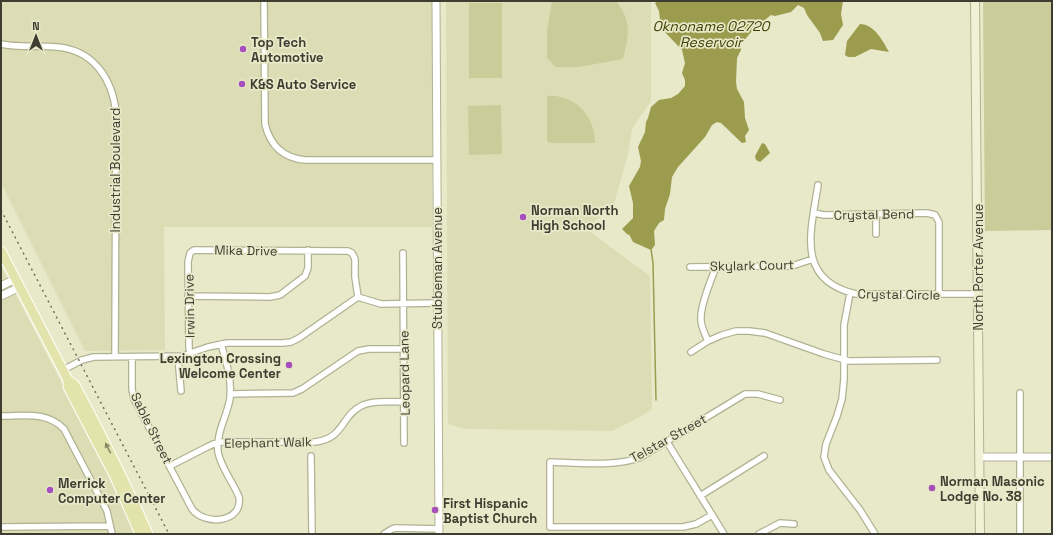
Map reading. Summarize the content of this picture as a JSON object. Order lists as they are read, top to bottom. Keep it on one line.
{"streets":{"main road":["North Porter Avenue"],"street":["Industrial Boulevard","Crystal Bend","Mika Drive","Skylark Court","Stubbeman Avenue","Crystal Circle","Irwin Drive","Leopard Lane","Sable Street","Telstar Street","Elephant Walk"]},"crossings":[["Crystal Bend","Crystal Circle"],["Mika Drive","Irwin Drive"],["Skylark Court","Crystal Circle"],["North Porter Avenue","Crystal Circle"],["Leopard Lane","Elephant Walk"],["Sable Street","Elephant Walk"]],"water":["Oknoname 02720 Reservoir"],"places":["Top Tech Automotive","K&S Auto Service","Norman North High School","Lexington Crossing Welcome Center","Norman Masonic Lodge No. 38","Merrick Computer Center","First Hispanic Baptist Church"],"north":"top"}
